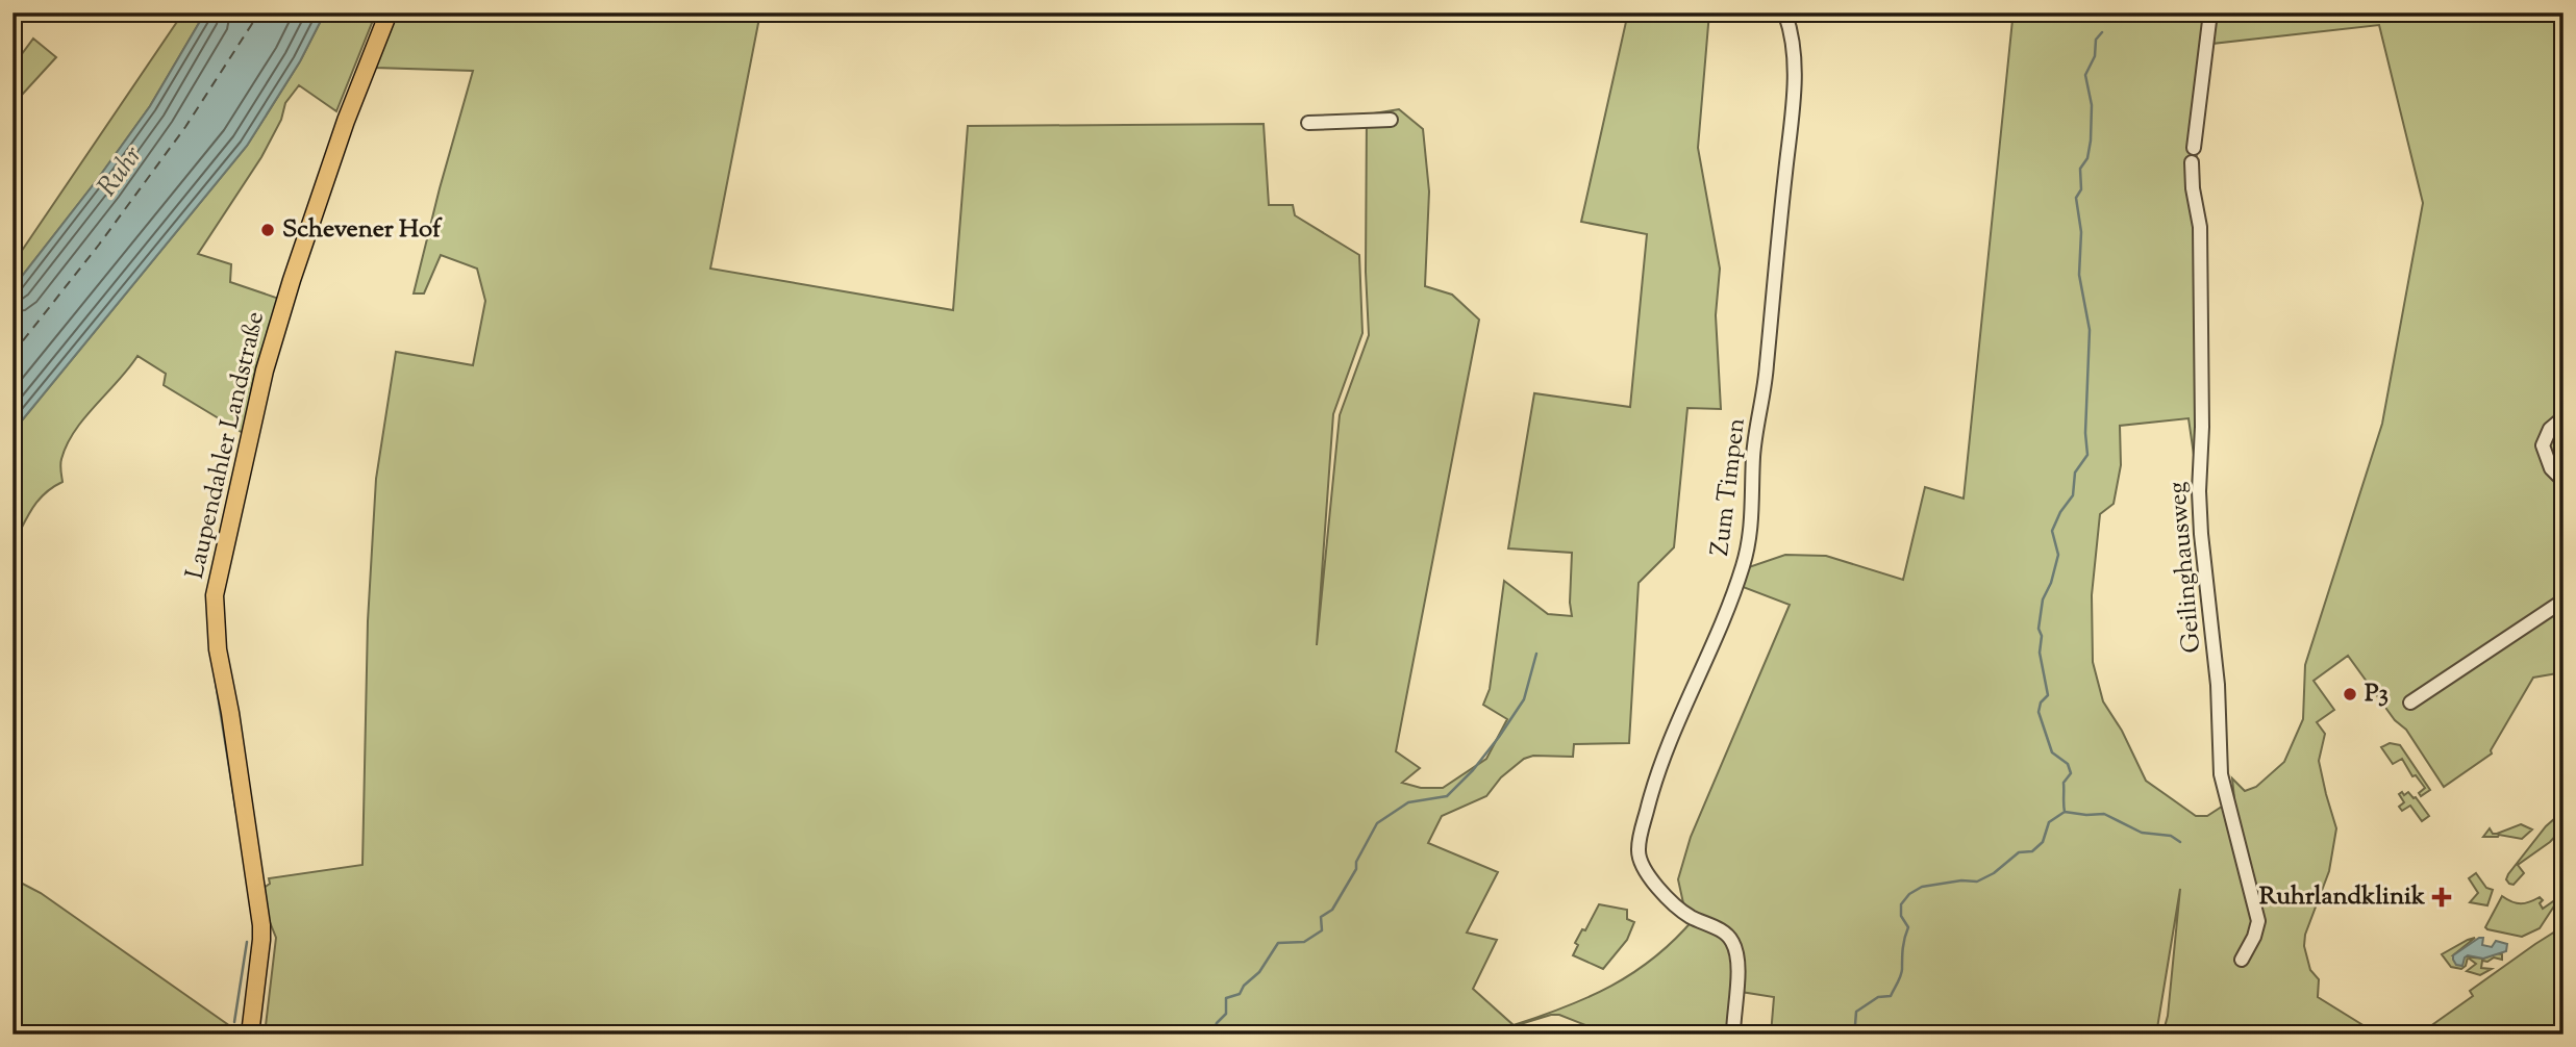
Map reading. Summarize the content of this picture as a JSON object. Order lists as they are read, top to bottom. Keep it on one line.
{"streets":{"main road":["Laupendahler Landstraße"],"street":["Zum Timpen","Geilinghausweg"]},"water":["Ruhr"],"places":{"other":["Schevener Hof","P3"],"health":["Ruhrlandklinik"]}}
